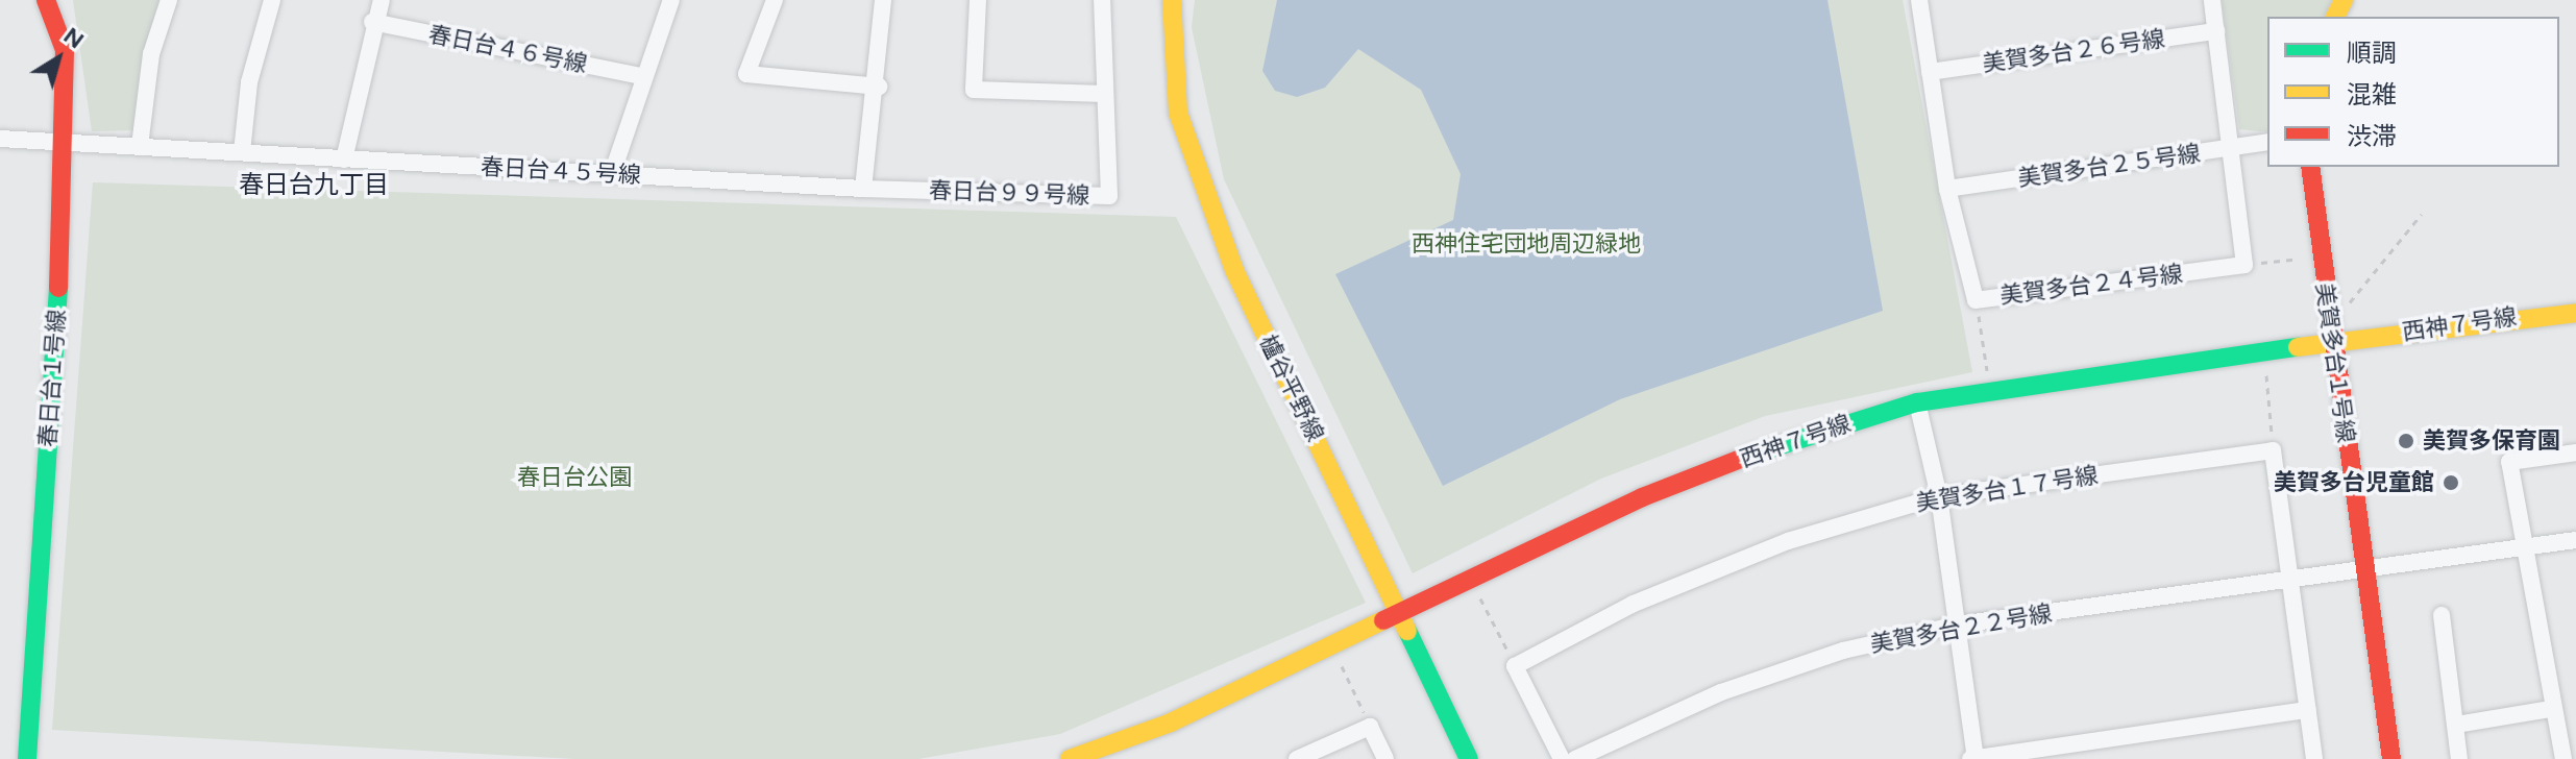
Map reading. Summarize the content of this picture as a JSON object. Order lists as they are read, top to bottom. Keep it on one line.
{"streets":{"street":["春日台４６号線","美賀多台２６号線","美賀多台２５号線","春日台４５号線","春日台９９号線","美賀多台２４号線","西神７号線","美賀多台１号線","春日台１号線","櫨谷平野線","美賀多台１７号線","美賀多台２２号線"]},"crossings":[["美賀多台２６号線","美賀多台２４号線"],["美賀多台２５号線","美賀多台２４号線"],["春日台４５号線","春日台９９号線"],["春日台４５号線","春日台１号線"],["西神７号線","美賀多台１号線"],["西神７号線","櫨谷平野線"],["美賀多台１号線","美賀多台２２号線"]],"districts":["春日台九丁目"],"parks":["西神住宅団地周辺緑地","春日台公園"],"places":["美賀多保育園","美賀多台児童館"],"legend":["順調","混雑","渋滞"],"north":"top right"}
